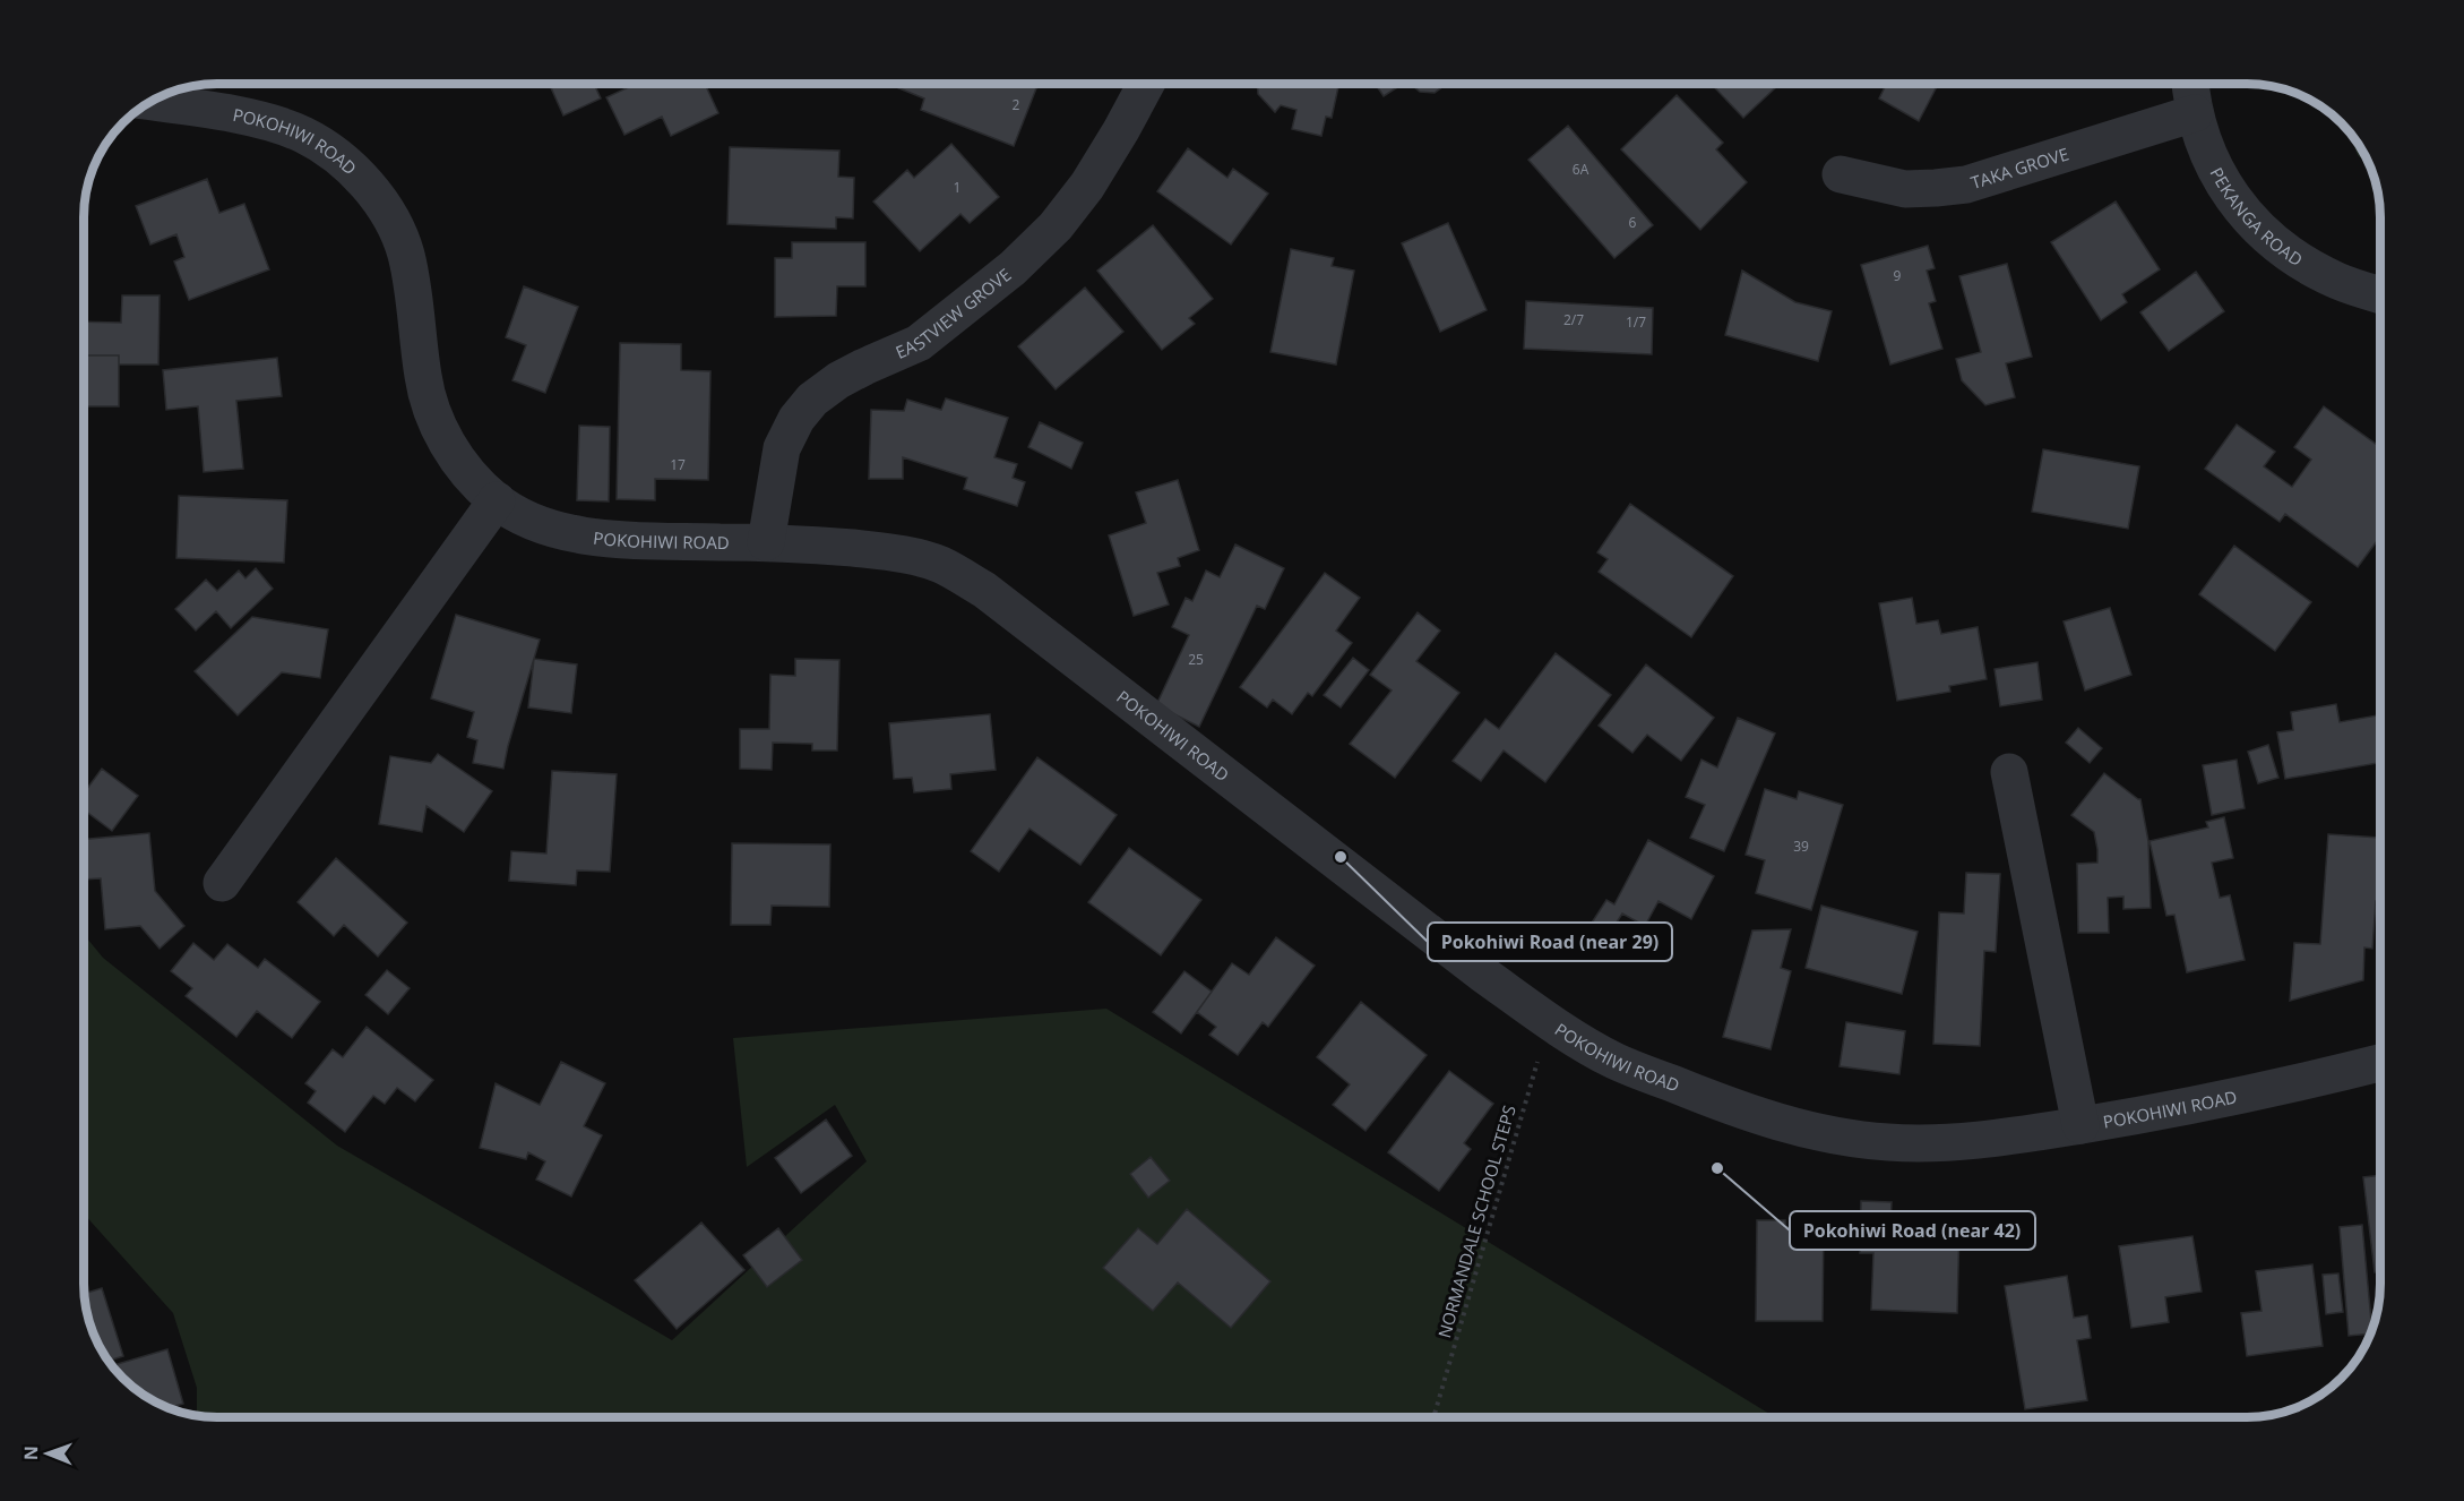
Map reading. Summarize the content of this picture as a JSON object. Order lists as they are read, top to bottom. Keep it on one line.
{"streets":{"street":["POKOHIWI ROAD","TAKA GROVE","PEKANGA ROAD","EASTVIEW GROVE"],"path":["NORMANDALE SCHOOL STEPS"]},"crossings":[["POKOHIWI ROAD","EASTVIEW GROVE"],["POKOHIWI ROAD","NORMANDALE SCHOOL STEPS"],["TAKA GROVE","PEKANGA ROAD"]],"places":["Pokohiwi Road (near 29)","Pokohiwi Road (near 42)"],"house_numbers":["2","6A","1","6","9","2/7","1/7","17","25","39"],"north":"left"}
